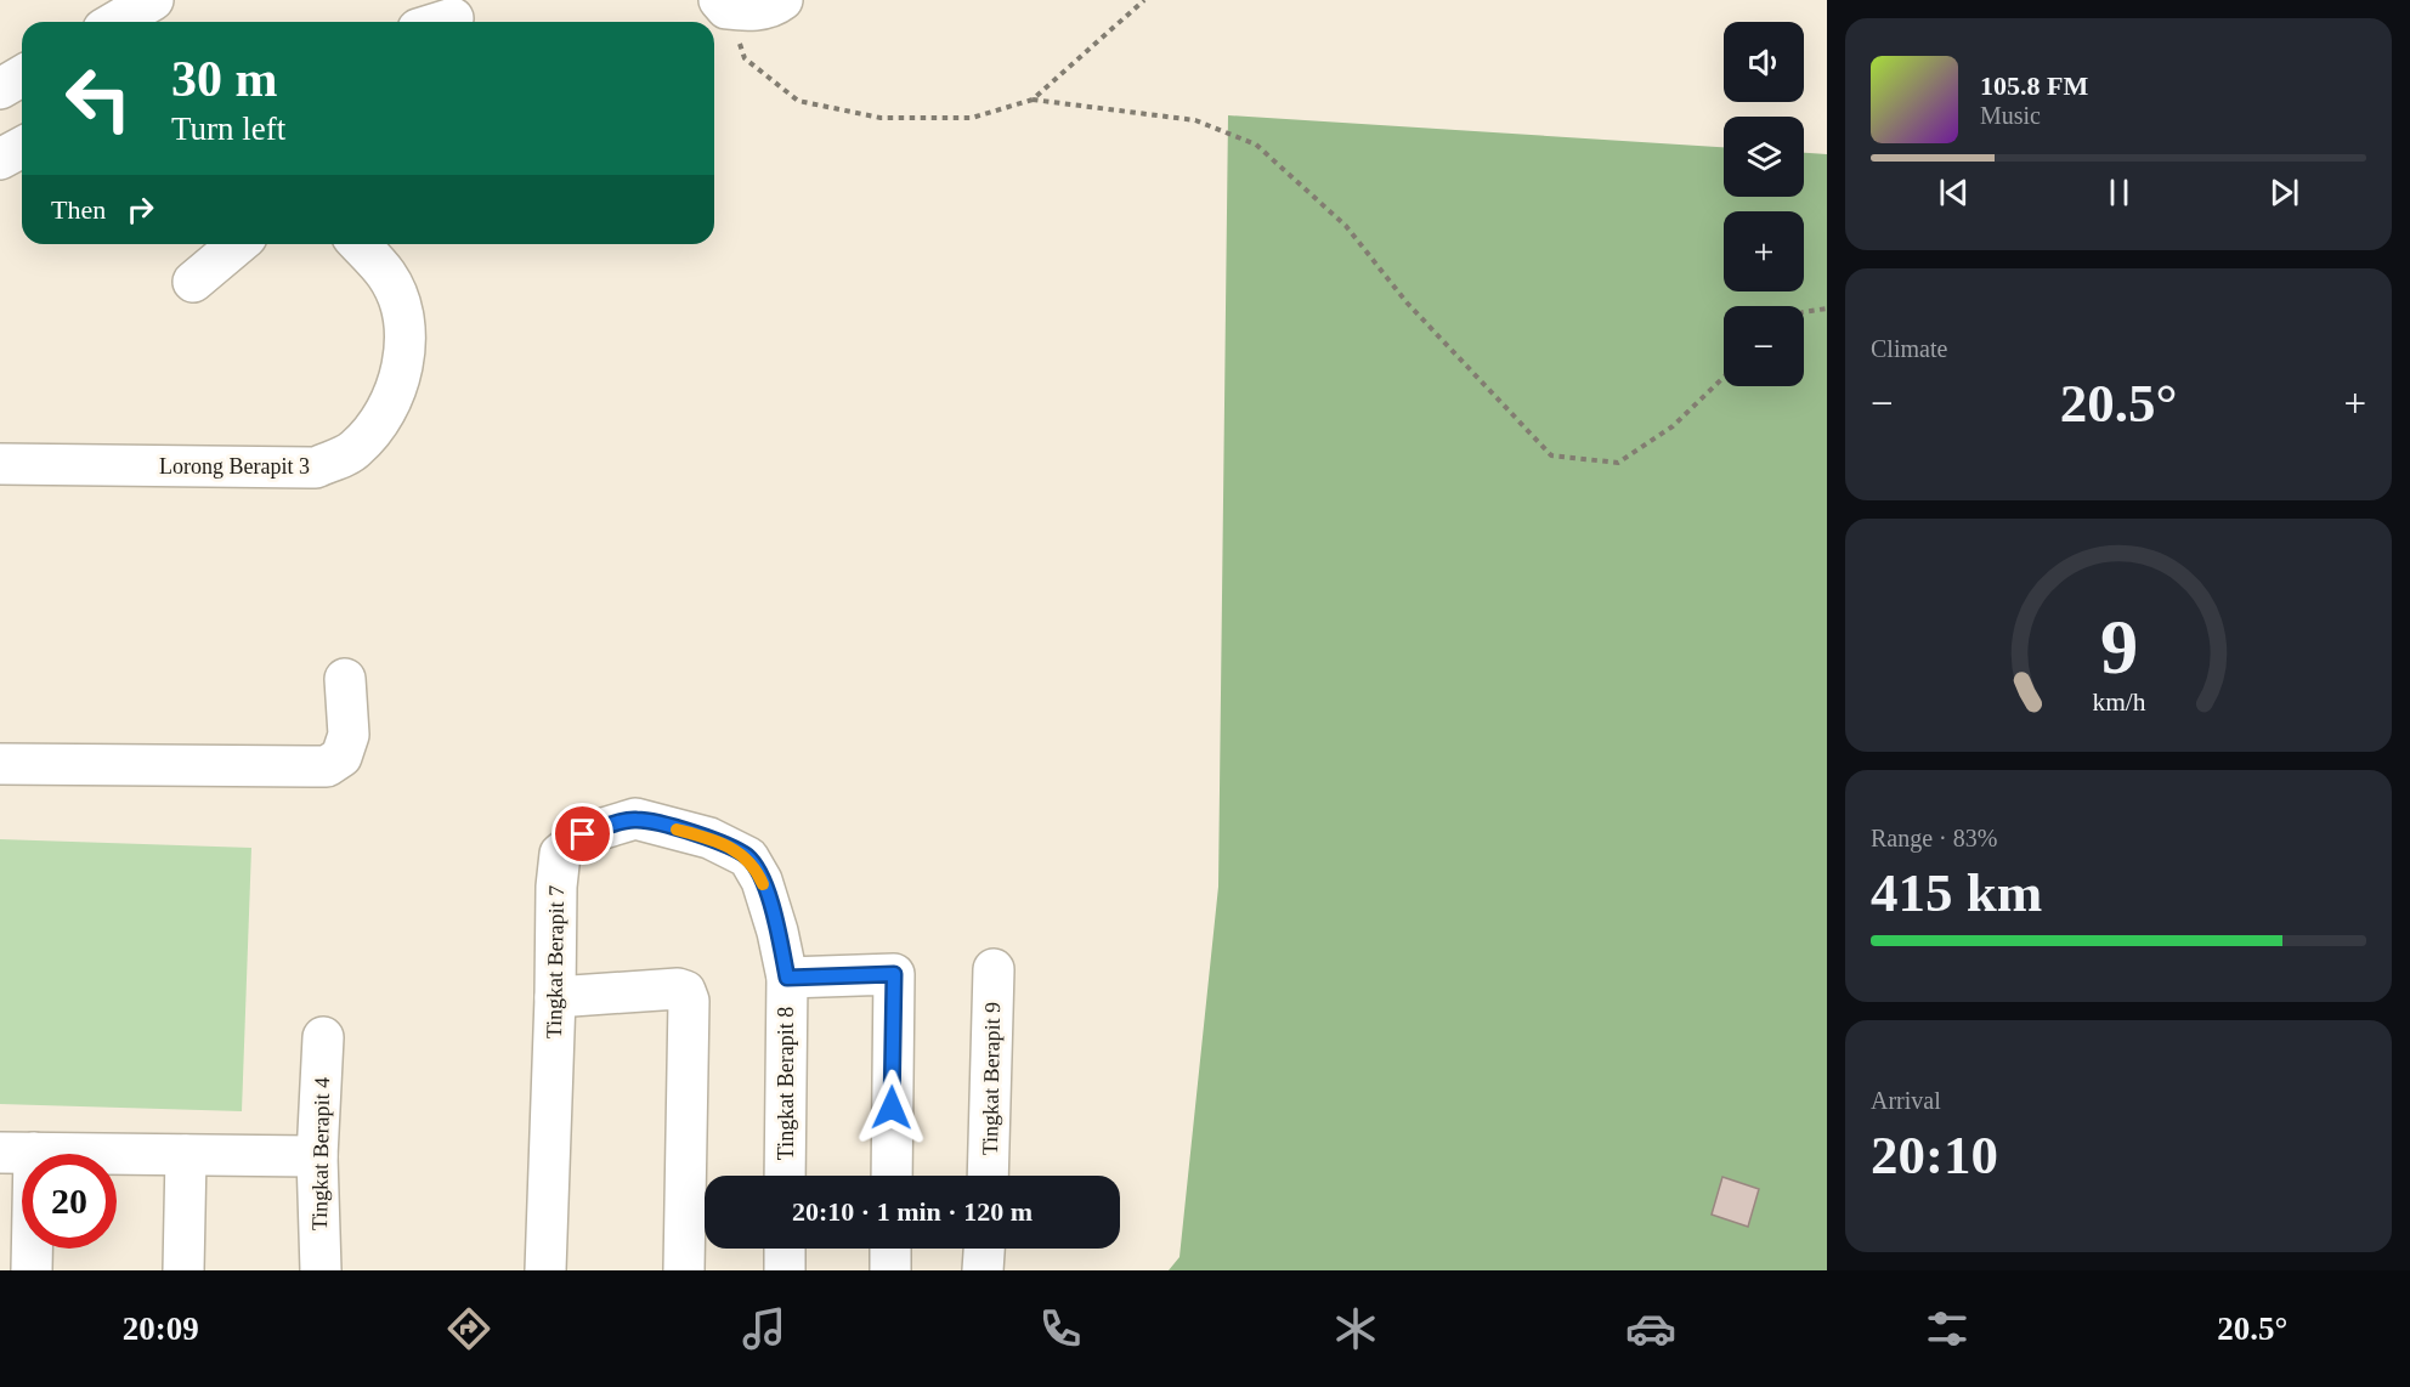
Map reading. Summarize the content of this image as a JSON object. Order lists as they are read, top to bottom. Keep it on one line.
{"streets":{"street":["Lorong Berapit 3","Tingkat Berapit 7","Tingkat Berapit 9","Tingkat Berapit 8","Tingkat Berapit 4"]},"crossings":[["Tingkat Berapit 7","Tingkat Berapit 8"]],"page":{"map_buttons":["+","−"],"turn":["30 m","Turn left"],"song":["105.8 FM","Music"],"then":"Then","tile":["Climate",["Range · 83%","415 km"],["Arrival","20:10"]],"heat":["−","20.5°","+"],"limit":"20","trip":"20:10 · 1 min · 120 m","tabs":["20:09","20.5°"],"gauge":["9","km/h"]}}
